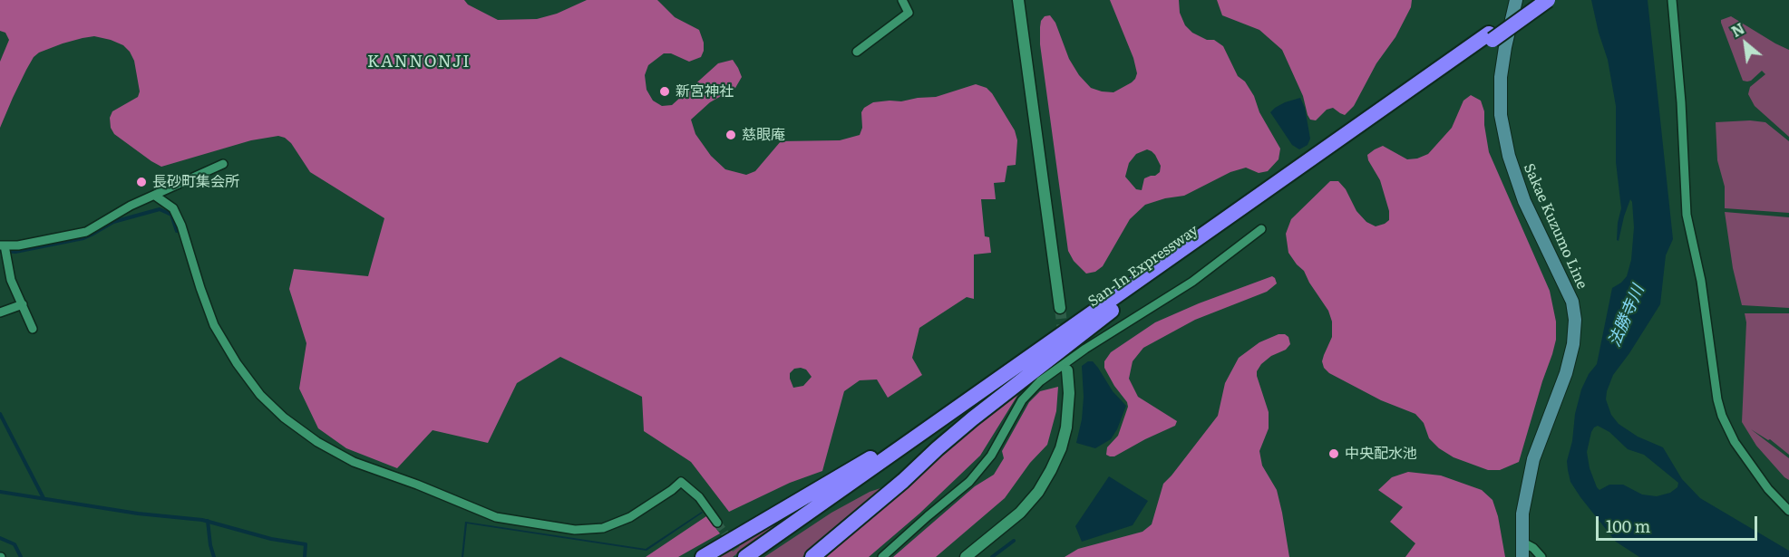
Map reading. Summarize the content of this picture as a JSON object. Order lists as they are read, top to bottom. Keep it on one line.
{"streets":{"highway":["San-In Expressway"],"main road":["Sakae Kuzumo Line"]},"districts":["KANNONJI"],"water":["法勝寺川"],"places":["新宮神社","慈眼庵","長砂町集会所","中央配水池"],"scale_bar":"100 m","north":"top left"}
